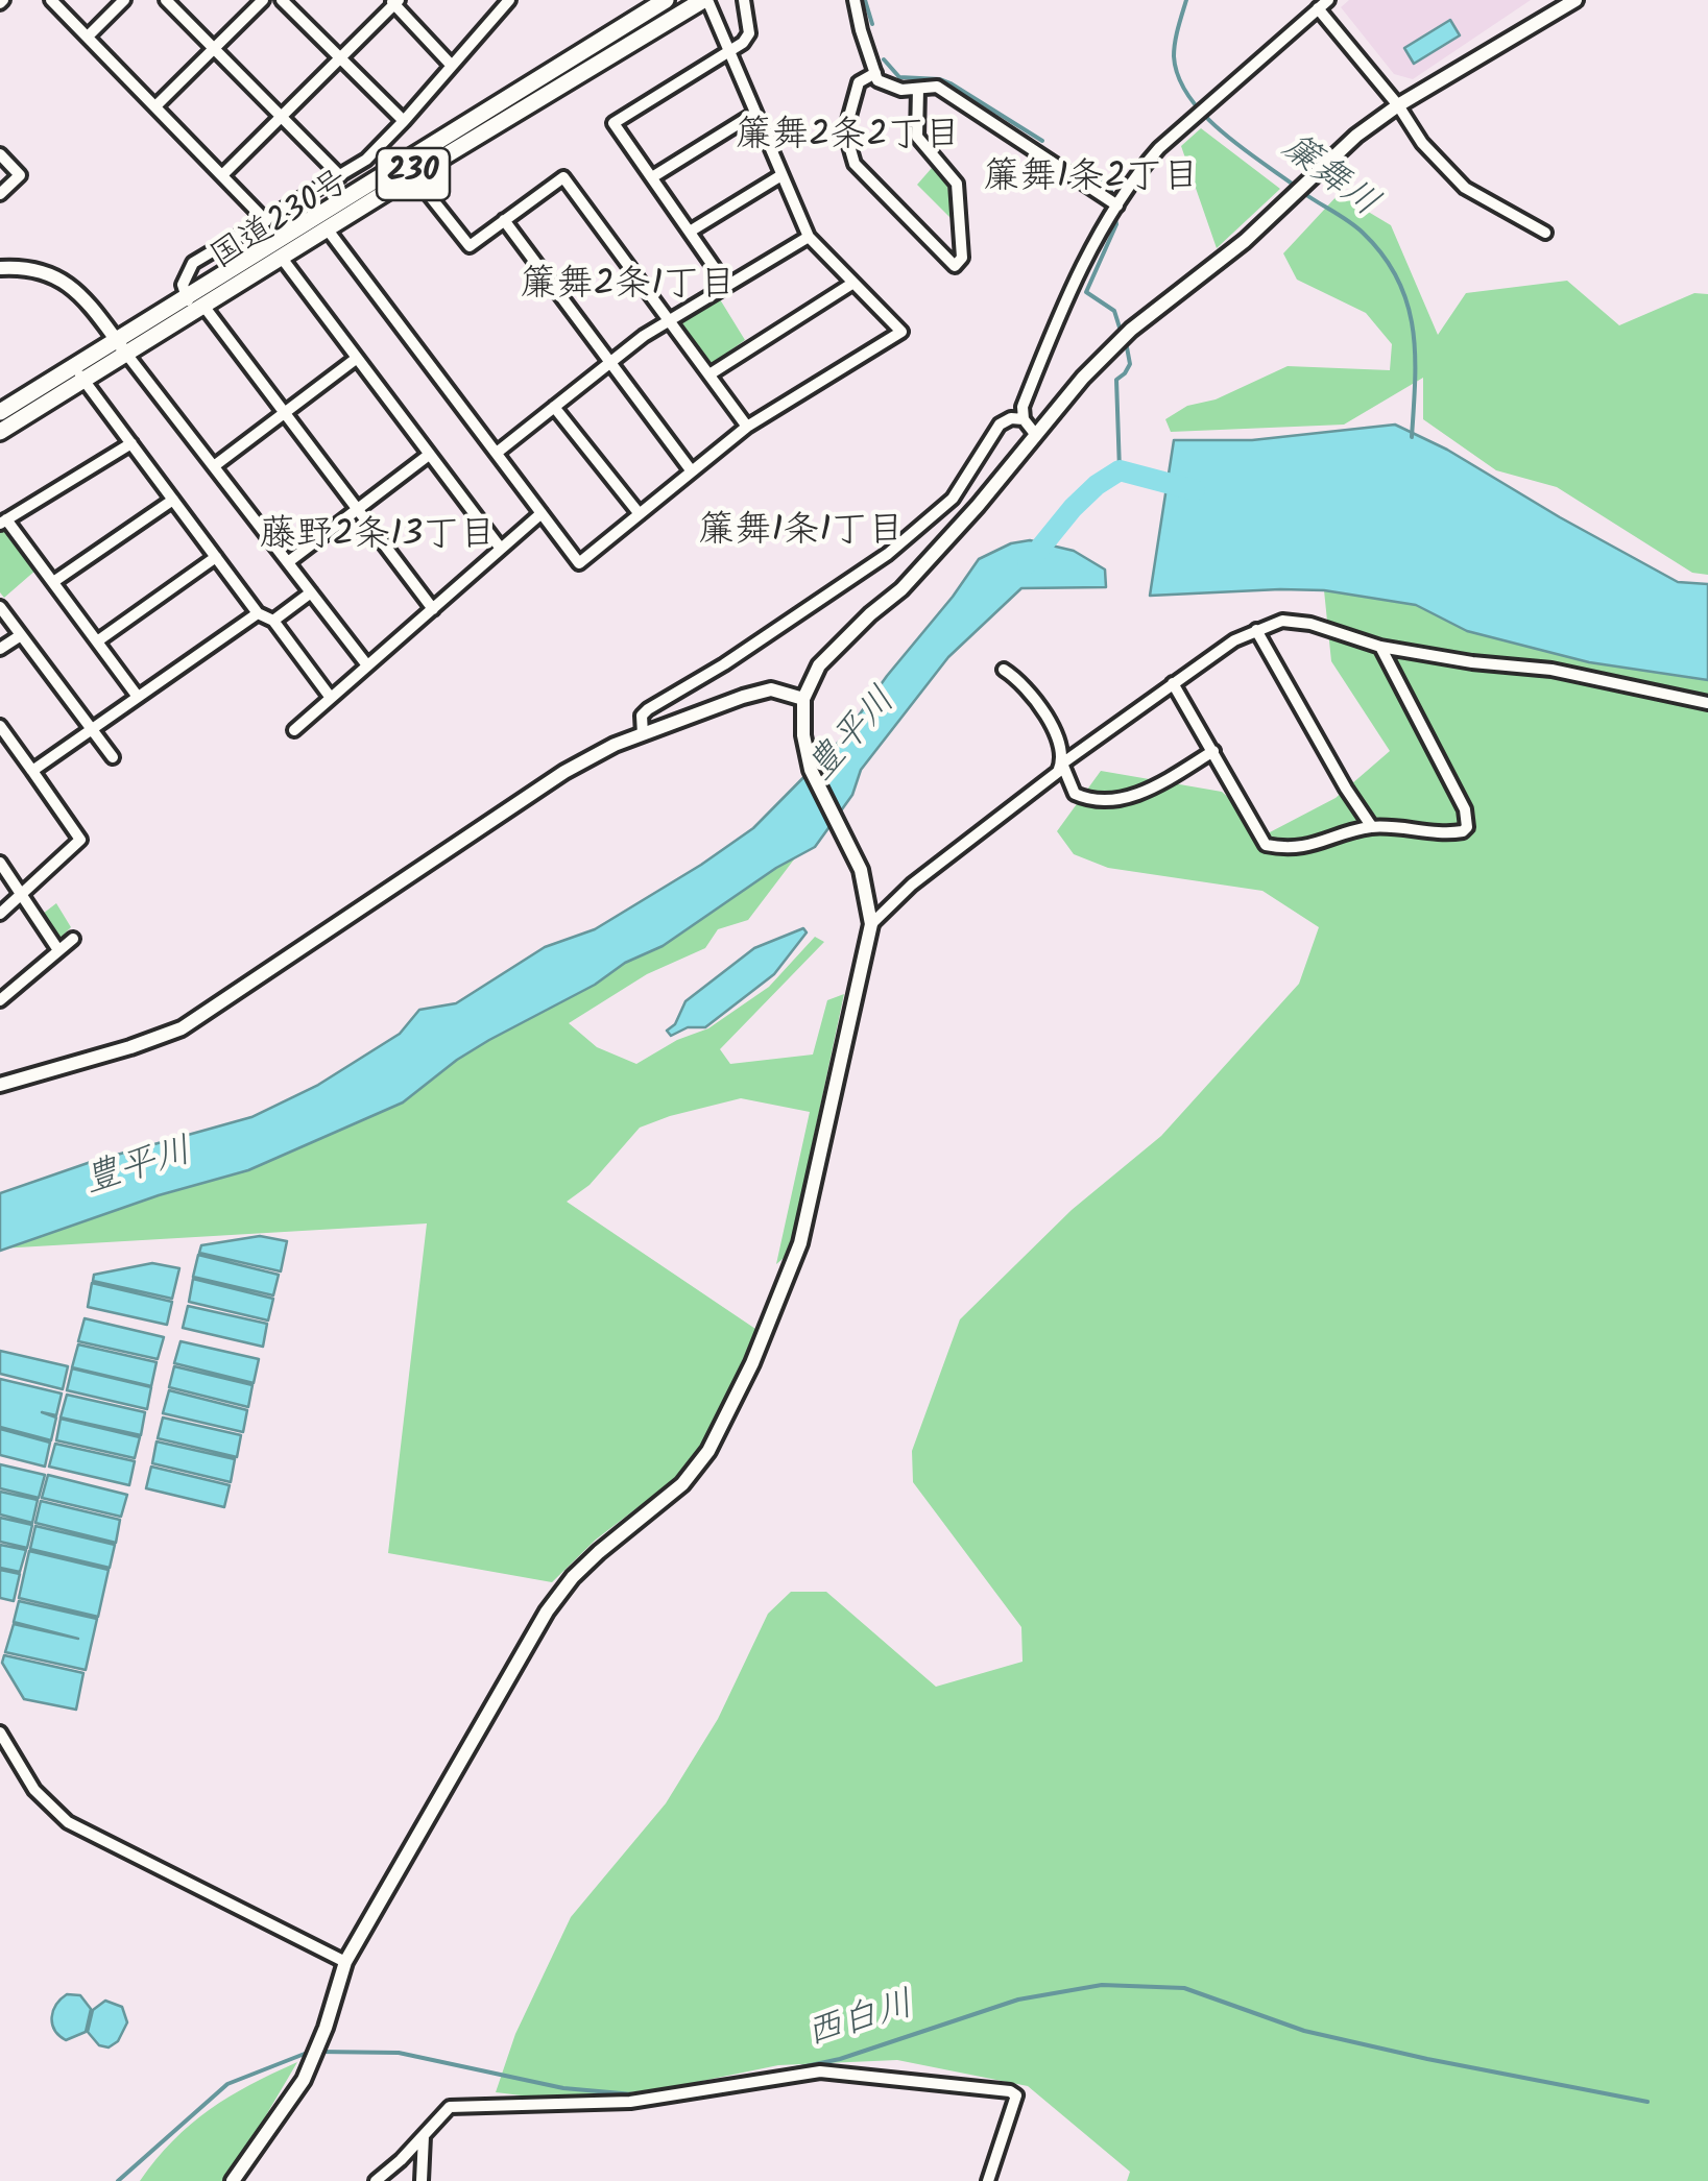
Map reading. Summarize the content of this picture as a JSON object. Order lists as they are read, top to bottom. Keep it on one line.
{"streets":{"highway":["230","国道230号"]},"districts":["簾舞2条2丁目","簾舞1条2丁目","簾舞2条1丁目","簾舞1条1丁目","藤野2条13丁目"],"water":["簾舞川","豊平川","西白川"]}
